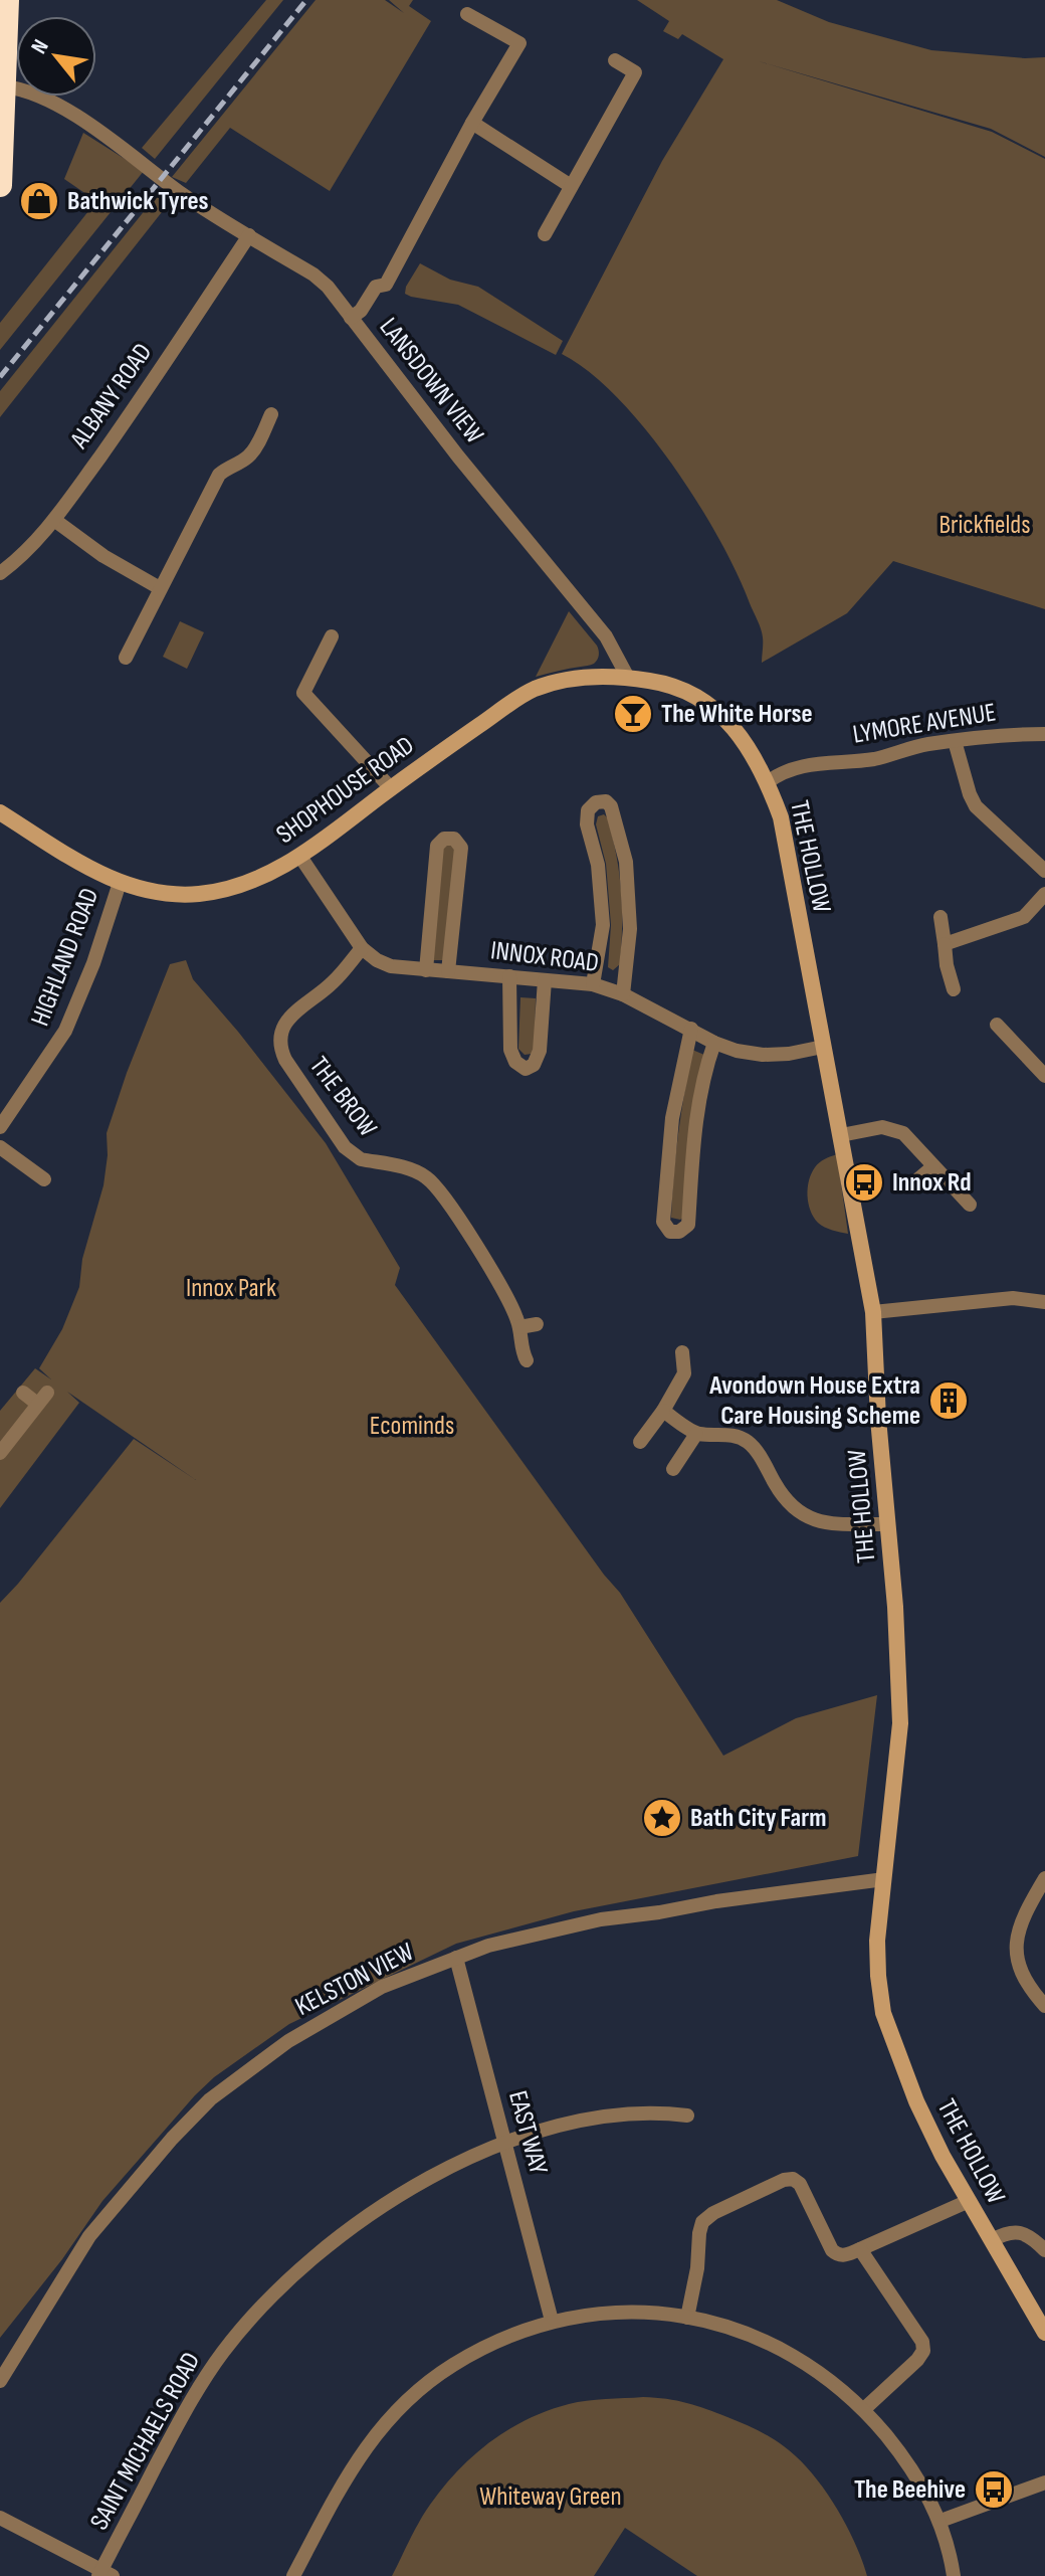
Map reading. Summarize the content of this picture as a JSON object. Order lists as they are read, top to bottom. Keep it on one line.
{"streets":{"street":["LANSDOWN VIEW","ALBANY ROAD","LYMORE AVENUE","SHOPHOUSE ROAD","THE HOLLOW","HIGHLAND ROAD","INNOX ROAD","THE BROW","KELSTON VIEW","EAST WAY","SAINT MICHAELS ROAD"]},"crossings":[["LANSDOWN VIEW","ALBANY ROAD"],["LANSDOWN VIEW","SHOPHOUSE ROAD"],["LANSDOWN VIEW","THE HOLLOW"],["LYMORE AVENUE","THE HOLLOW"],["SHOPHOUSE ROAD","THE HOLLOW"],["SHOPHOUSE ROAD","HIGHLAND ROAD"],["SHOPHOUSE ROAD","INNOX ROAD"],["THE HOLLOW","INNOX ROAD"],["THE HOLLOW","KELSTON VIEW"],["INNOX ROAD","THE BROW"],["KELSTON VIEW","EAST WAY"],["EAST WAY","SAINT MICHAELS ROAD"]],"parks":["Brickfields","Innox Park","Ecominds","Whiteway Green"],"places":{"shop":["Bathwick Tyres"],"bar":["The White Horse"],"bus stop":["Innox Rd","The Beehive"],"building":["Avondown House Extra Care Housing Scheme"],"place":["Bath City Farm"]},"north":"top left"}
